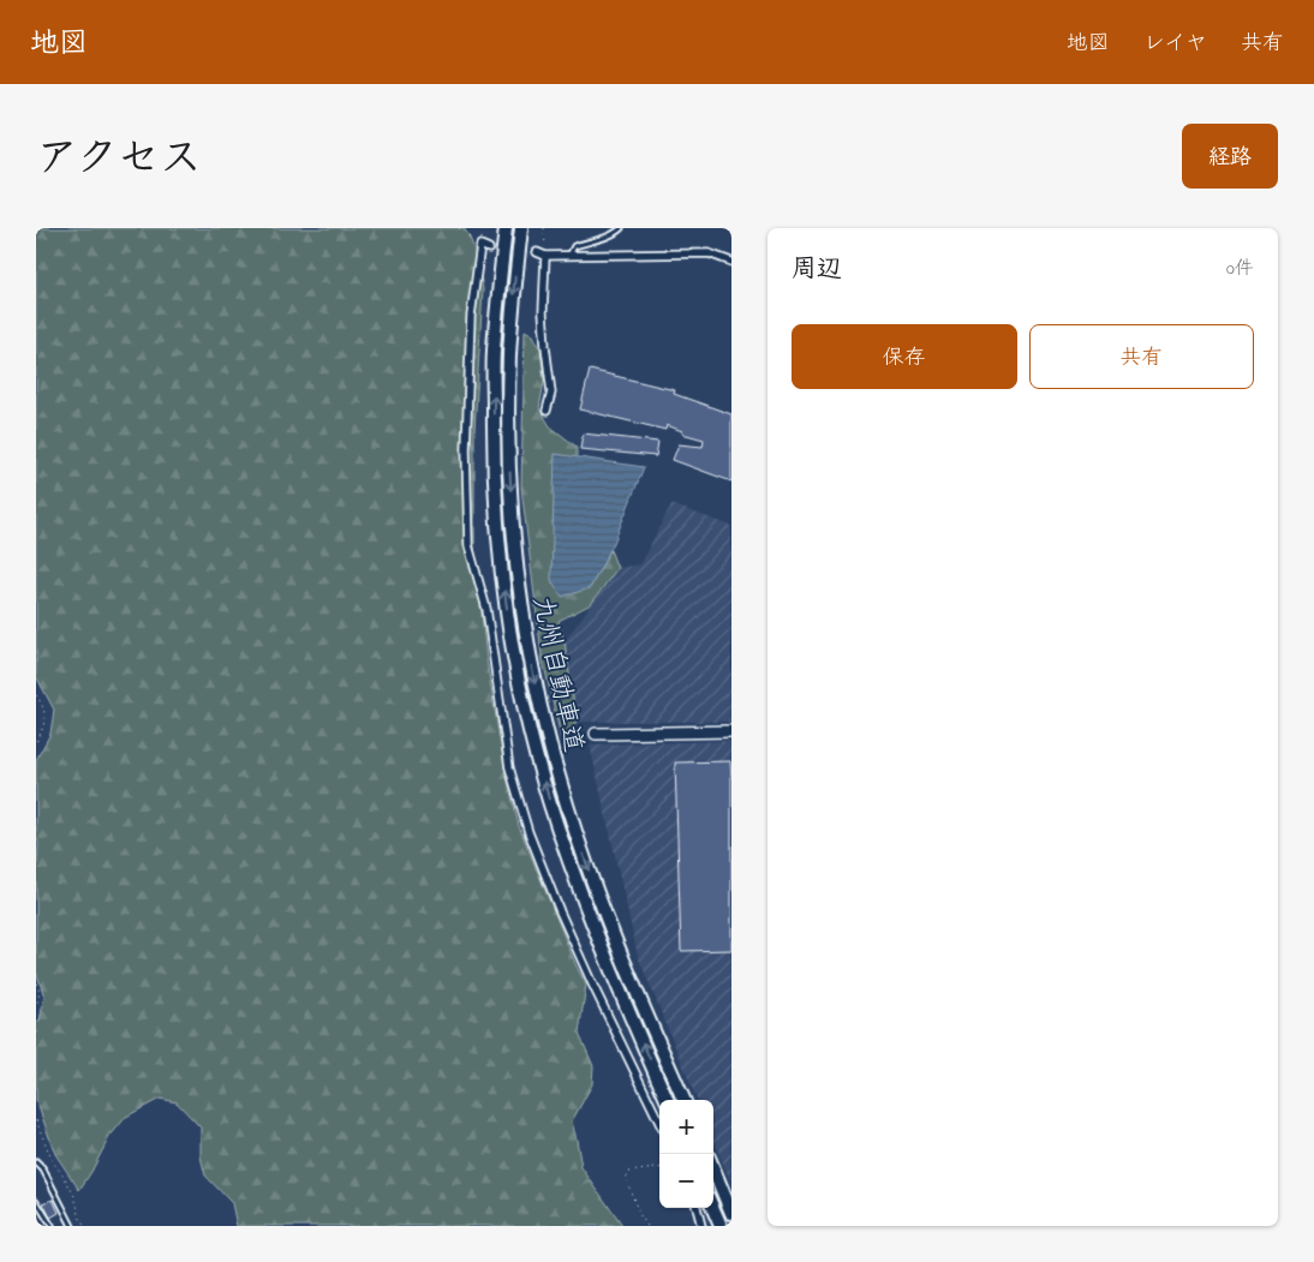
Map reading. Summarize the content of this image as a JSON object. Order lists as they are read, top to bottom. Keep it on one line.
{"streets":{"highway":["九州自動車道"]},"page":{"header":"地図","nav":["地図","レイヤ","共有"],"title":"アクセス","buttons":["経路",["保存","共有"]],"heading":["周辺","0件"],"map_buttons":["+","−"]}}
